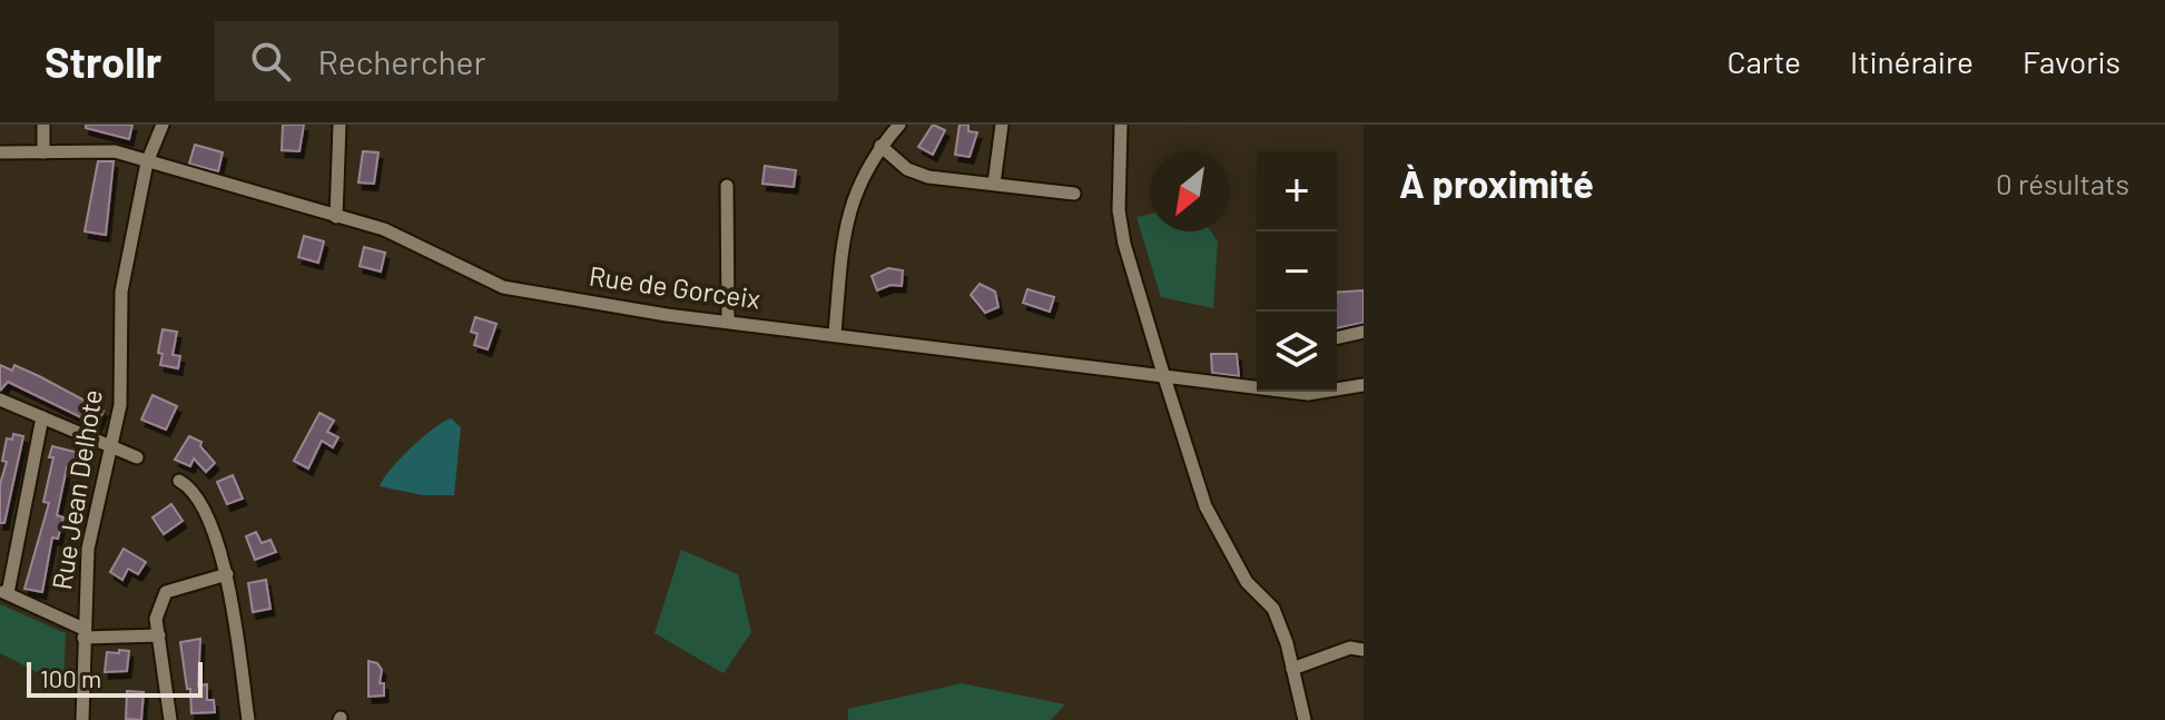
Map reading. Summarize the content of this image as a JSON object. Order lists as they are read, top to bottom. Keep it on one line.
{"streets":{"street":["Rue de Gorceix","Rue Jean Delhote"]},"crossings":[["Rue de Gorceix","Rue Jean Delhote"]],"scale_bar":"100 m","north":"bottom left","page":{"header":"Strollr","search":"Rechercher","nav":["Carte","Itinéraire","Favoris"],"heading":["À proximité","0 résultats"],"map_buttons":["+","−"],"scale":"100 m"}}
